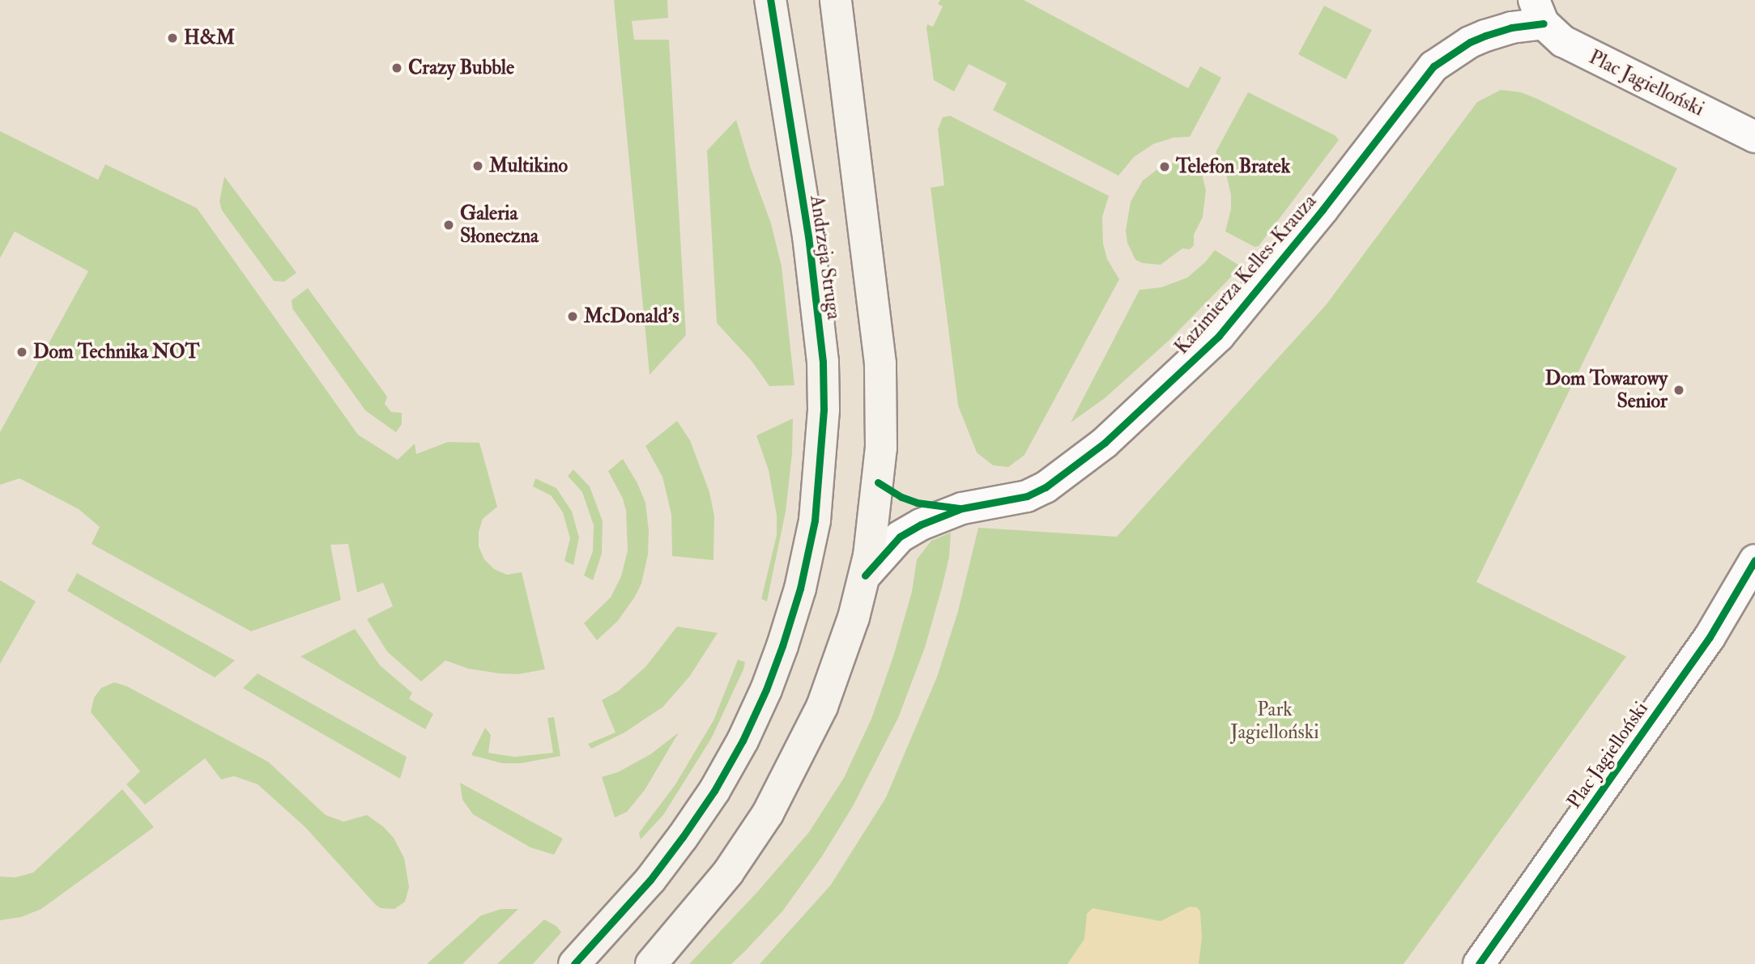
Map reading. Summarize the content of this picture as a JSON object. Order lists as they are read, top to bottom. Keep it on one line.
{"streets":{"street":["Plac Jagielloński","Andrzeja Struga","Kazimierza Kelles-Krauza"]},"crossings":[["Plac Jagielloński","Kazimierza Kelles-Krauza"],["Andrzeja Struga","Kazimierza Kelles-Krauza"]],"parks":["Park Jagielloński"],"places":["H&M","Crazy Bubble","Multikino","Telefon Bratek","Galeria Słoneczna","McDonald's","Dom Technika NOT","Dom Towarowy Senior"]}
